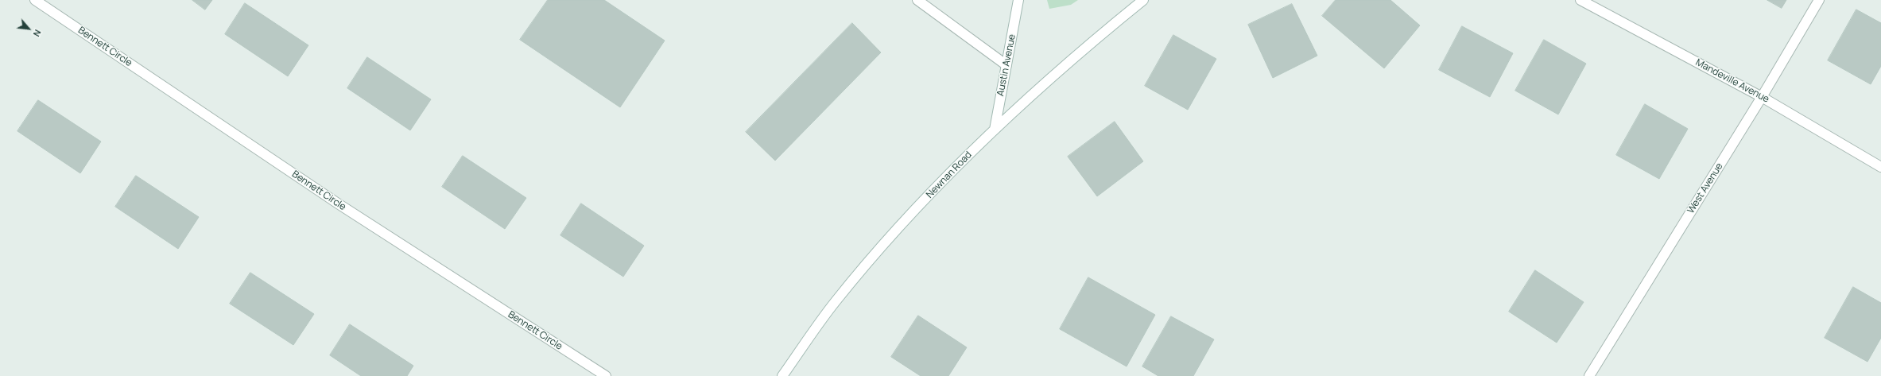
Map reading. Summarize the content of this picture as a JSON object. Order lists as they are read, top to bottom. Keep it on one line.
{"streets":{"street":["Bennett Circle","Austin Avenue","Mandeville Avenue","Newnan Road","West Avenue"]},"crossings":[["Austin Avenue","Newnan Road"],["Mandeville Avenue","West Avenue"]],"north":"bottom right"}
